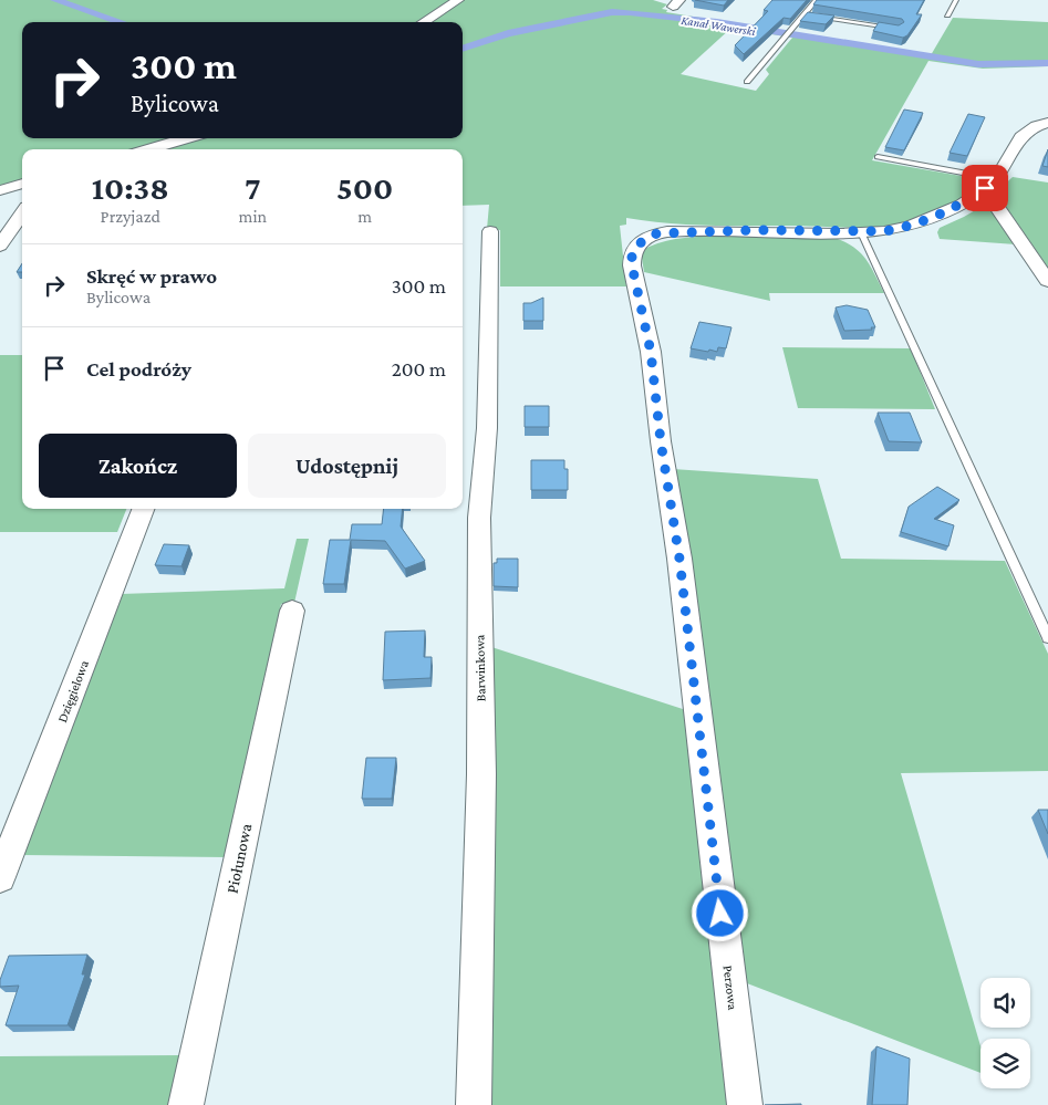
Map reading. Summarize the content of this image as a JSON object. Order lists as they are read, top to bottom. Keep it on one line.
{"streets":{"street":["Barwinkowa","Dzięgielowa","Piołunowa","Perzowa"]},"water":["Kanał Wawerski"],"page":{"turn":["300 m","Bylicowa"],"eta":["10:38","Przyjazd","7","min","500","m"],"list":[{"name":"Skręć w prawo","note":"Bylicowa","value":"300 m"},{"name":"Cel podróży","value":"200 m"}],"buttons":["Zakończ","Udostępnij"]}}
